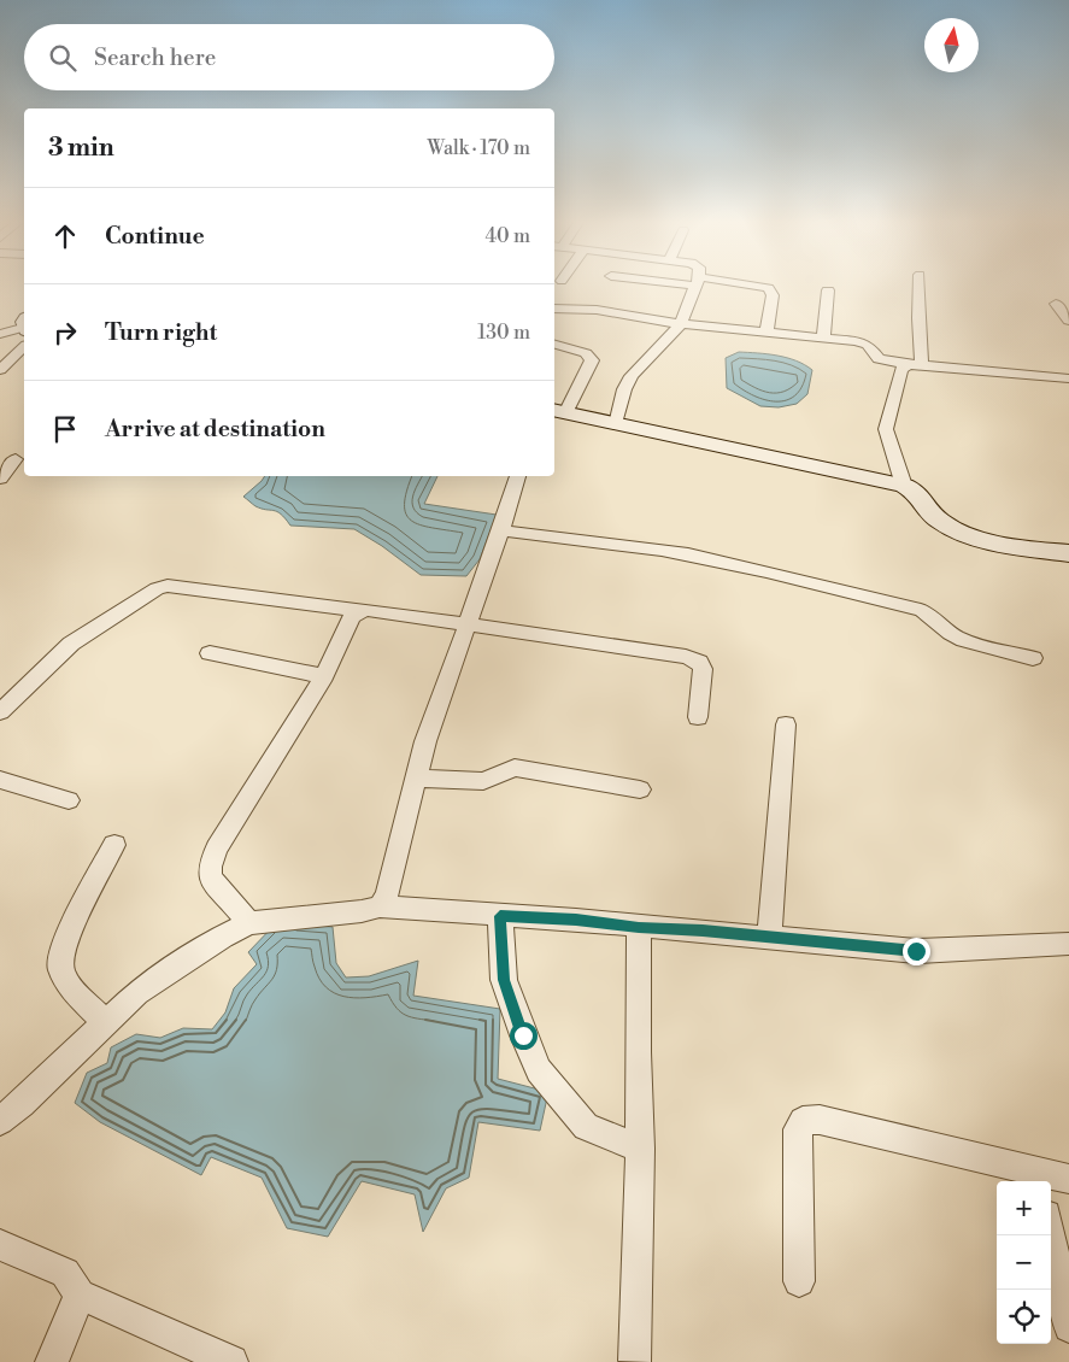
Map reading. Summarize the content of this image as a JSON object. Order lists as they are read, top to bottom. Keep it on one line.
{"north":"top","page":{"search":"Search here","heading":["3 min","Walk · 170 m"],"list":[["Continue","40 m"],["Turn right","130 m"],"Arrive at destination"],"map_buttons":["+","−"]}}
